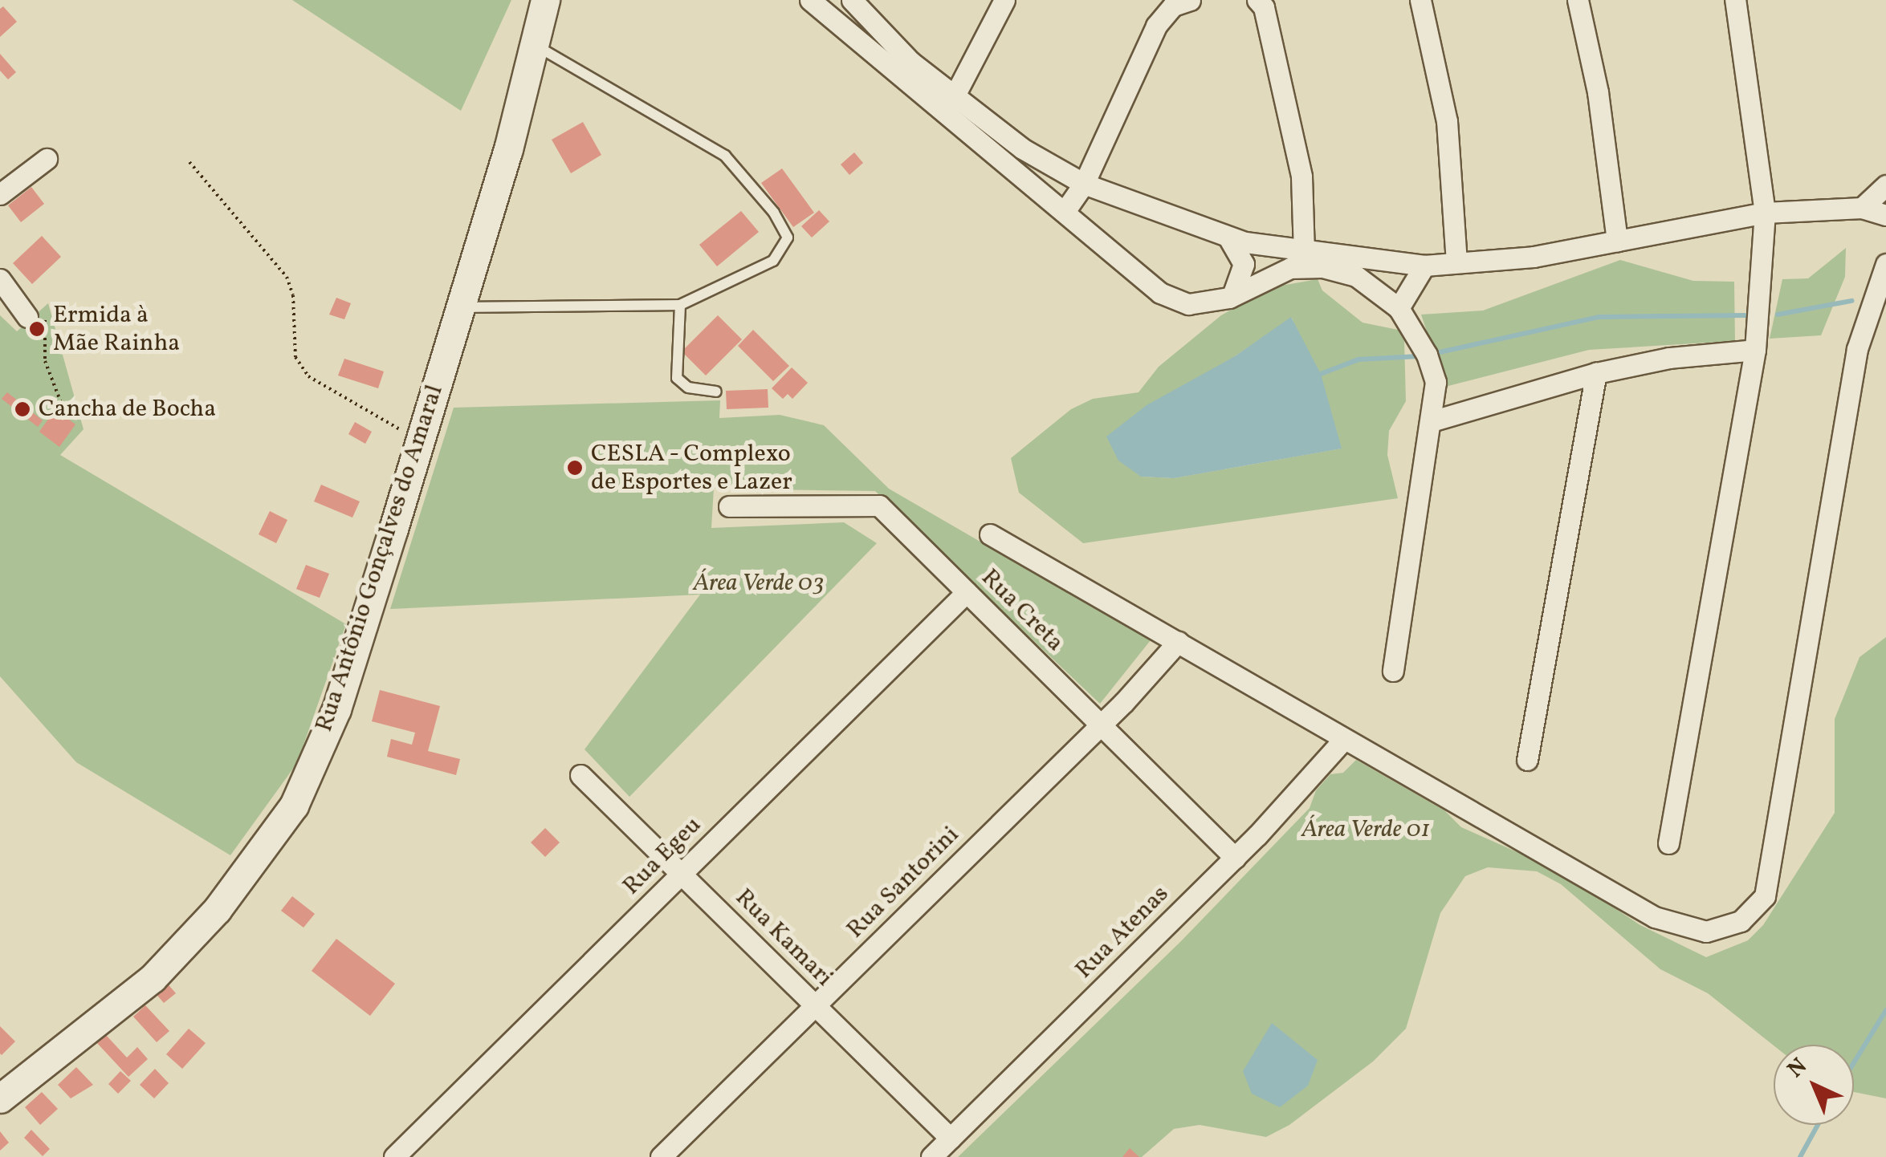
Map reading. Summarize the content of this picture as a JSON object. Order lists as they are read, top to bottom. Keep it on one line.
{"streets":{"street":["Rua Antônio Gonçalves do Amaral","Rua Creta","Rua Egeu","Rua Santorini","Rua Atenas","Rua Kamari"]},"crossings":[["Rua Creta","Rua Egeu"],["Rua Creta","Rua Santorini"],["Rua Creta","Rua Atenas"],["Rua Egeu","Rua Kamari"],["Rua Santorini","Rua Kamari"],["Rua Atenas","Rua Kamari"]],"parks":["Área Verde 03","Área Verde 01"],"places":["Ermida à Mãe Rainha","Cancha de Bocha","CESLA - Complexo de Esportes e Lazer"],"north":"top left"}
